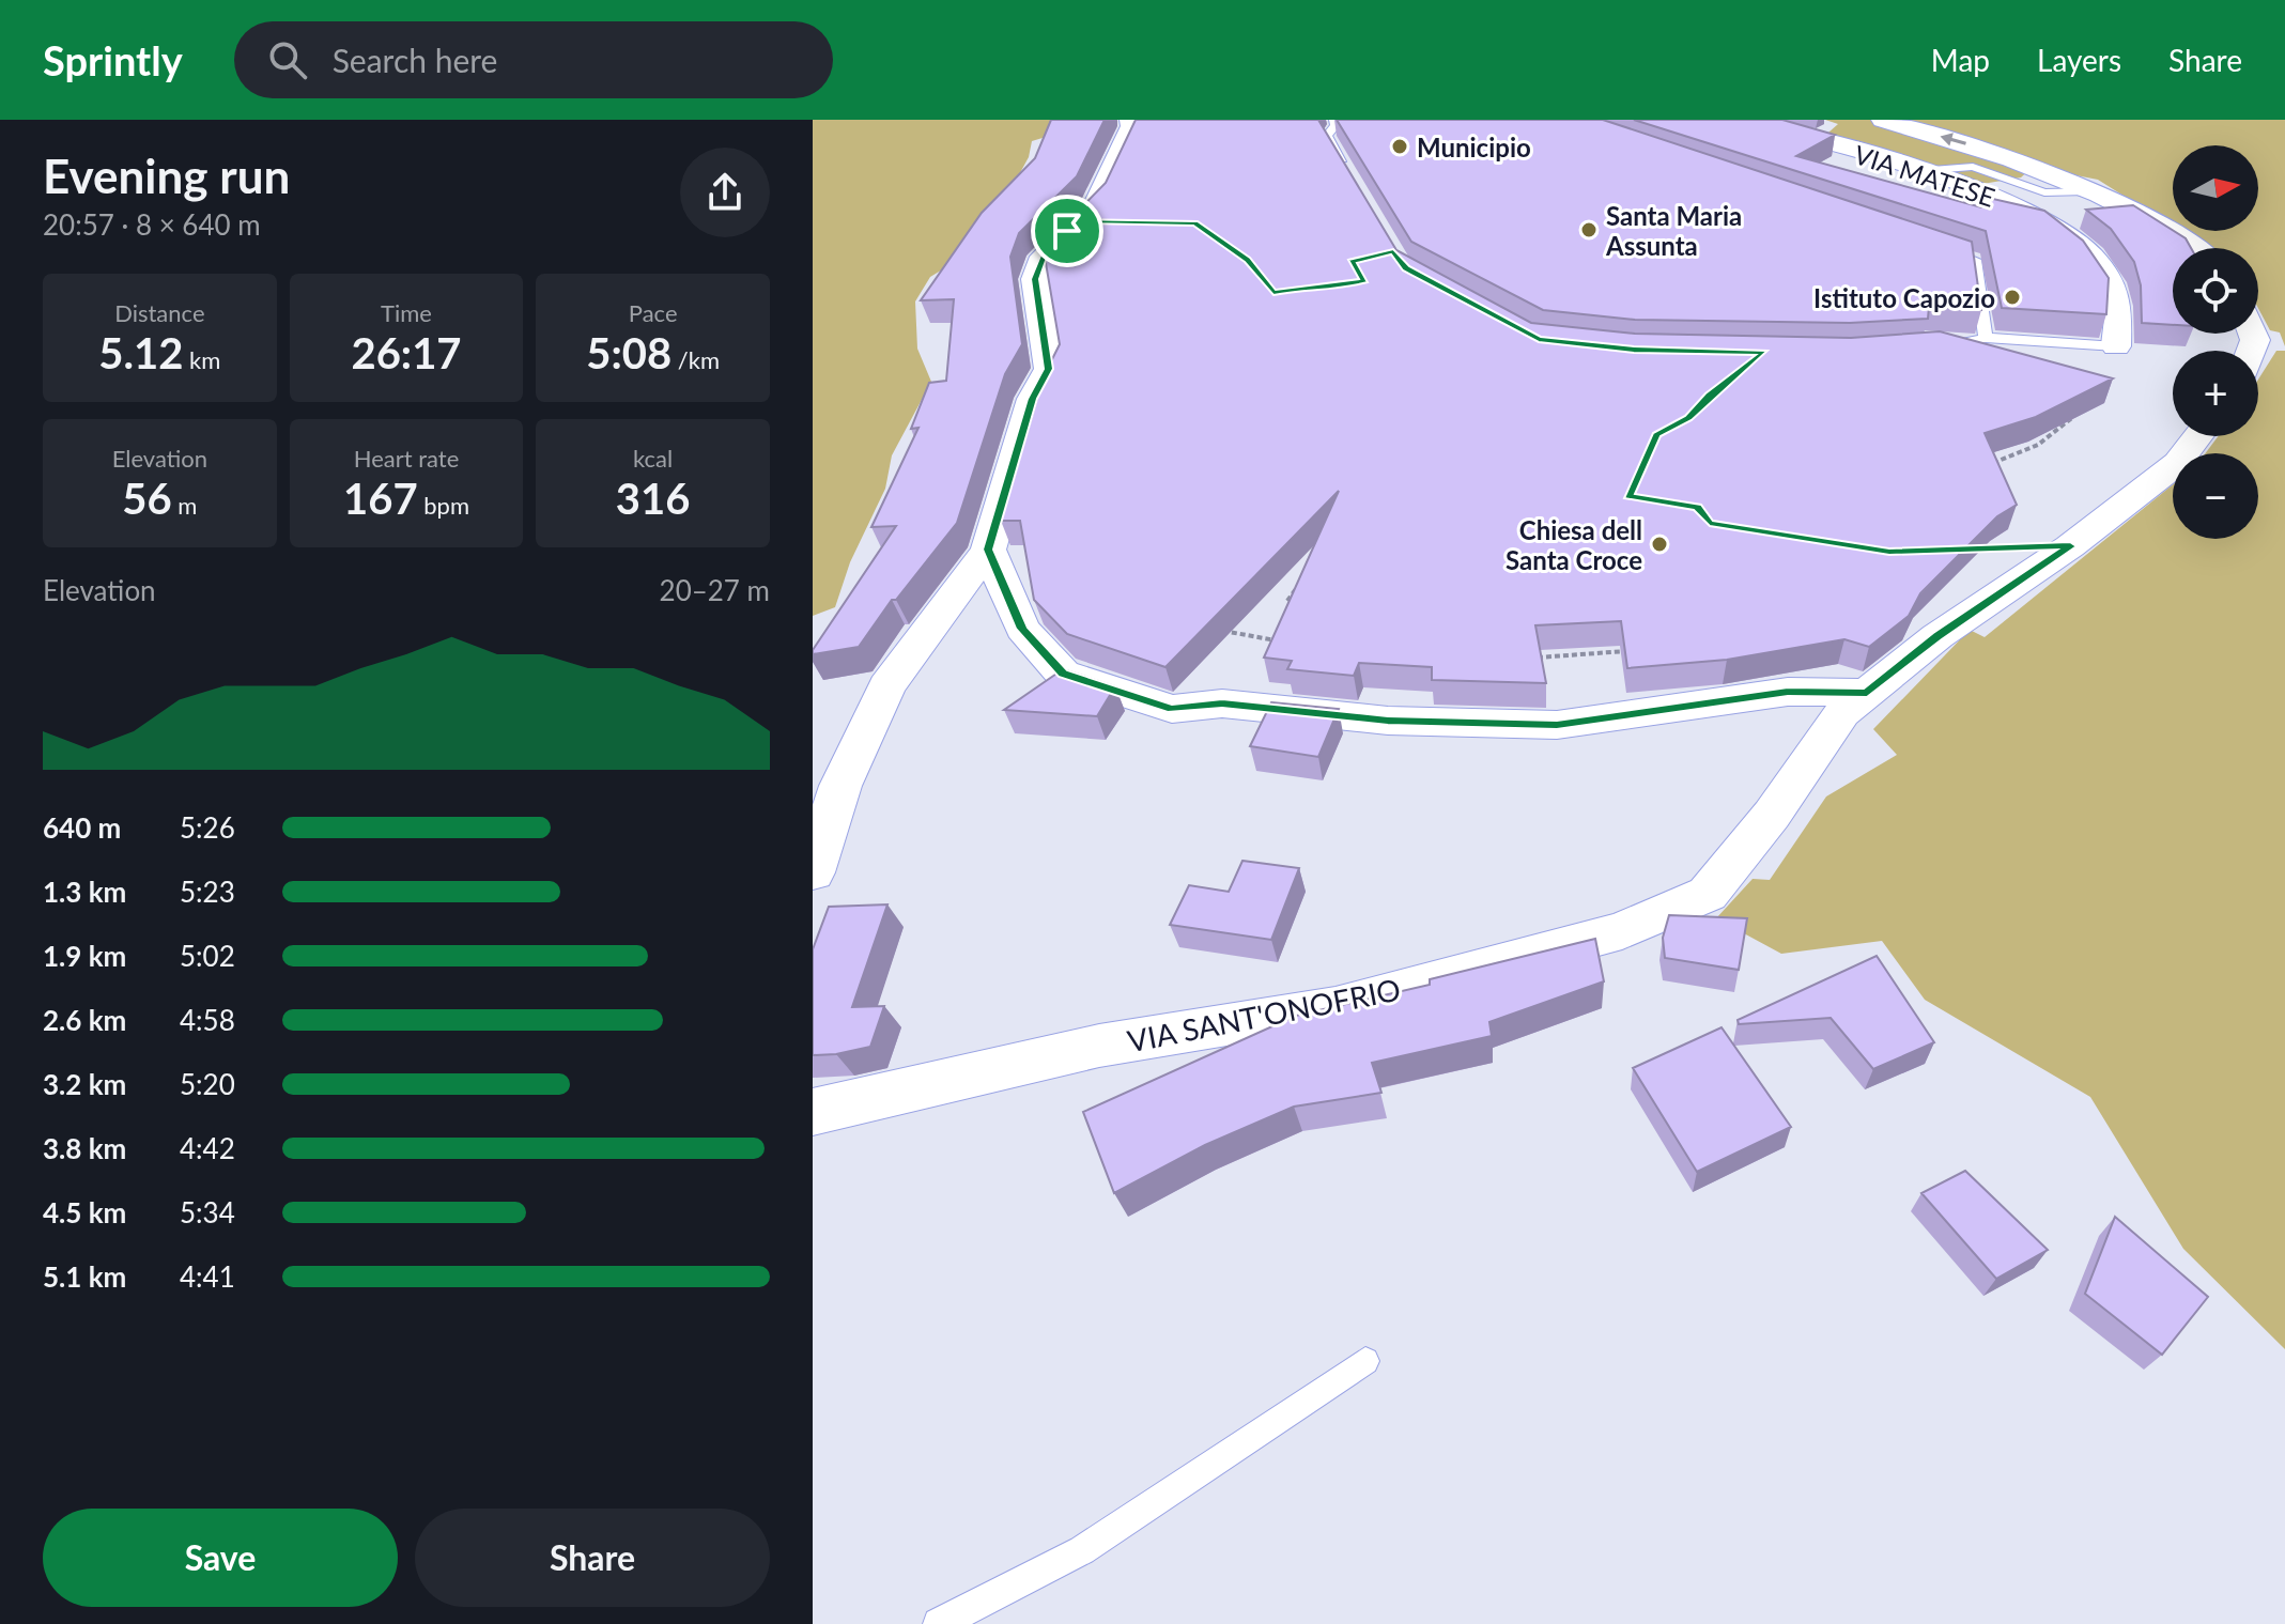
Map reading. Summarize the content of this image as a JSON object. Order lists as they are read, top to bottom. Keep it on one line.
{"streets":{"street":["VIA MATESE","VIA SANT'ONOFRIO"]},"places":["Municipio","Santa Maria Assunta","Istituto Capozio","Chiesa dell Santa Croce"],"north":"right","page":{"header":"Sprintly","search":"Search here","nav":["Map","Layers","Share"],"heading":["Evening run","20:57 · 8 × 640 m"],"map_buttons":["+","−"],"stats":[["Distance","5.12 km"],["Time","26:17"],["Pace","5:08 /km"],["Elevation","56 m"],["Heart rate","167 bpm"],["kcal","316"]],"chart":["Elevation","20–27 m"],"list":[{"name":"640 m","note":"5:26"},{"name":"1.3 km","note":"5:23"},{"name":"1.9 km","note":"5:02"},{"name":"2.6 km","note":"4:58"},{"name":"3.2 km","note":"5:20"},{"name":"3.8 km","note":"4:42"},{"name":"4.5 km","note":"5:34"},{"name":"5.1 km","note":"4:41"}],"buttons":["Save","Share"]}}
